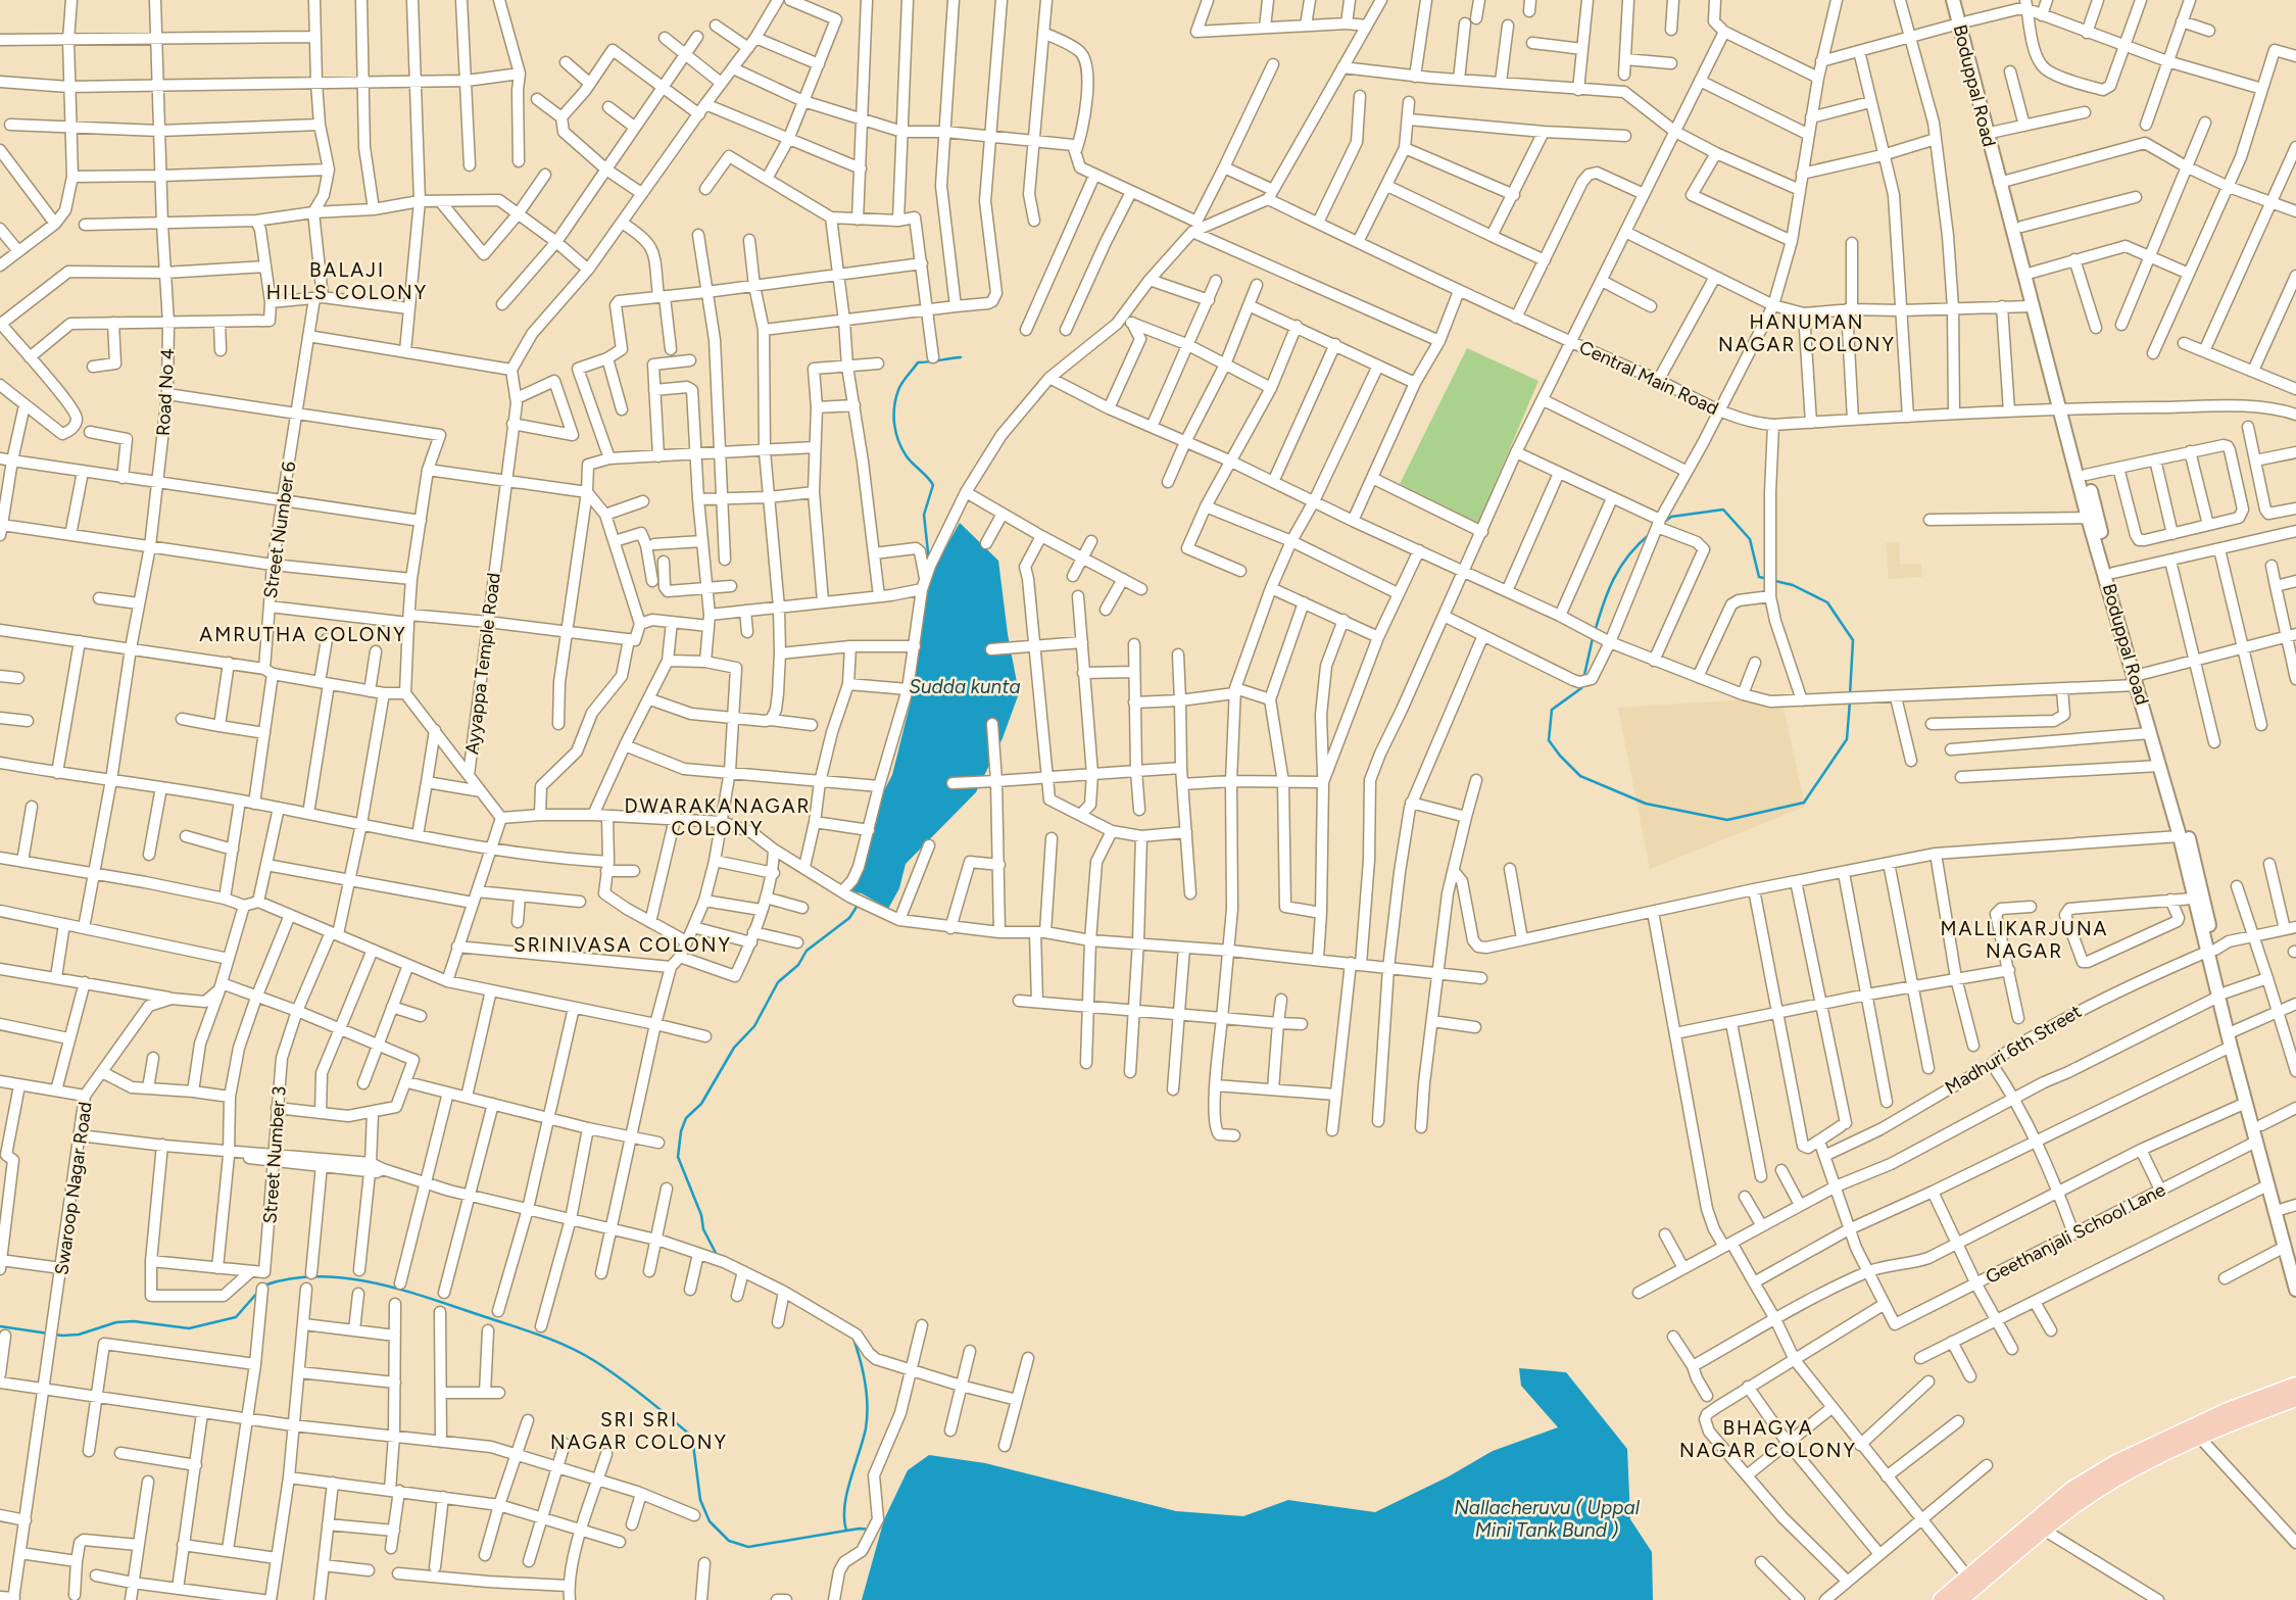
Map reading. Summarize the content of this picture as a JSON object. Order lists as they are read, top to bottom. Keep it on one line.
{"streets":{"street":["Boduppal Road","Central Main Road","Road No 4","Street Number 6","Ayyappa Temple Road","Madhuri 6th Street","Street Number 3","Swaroop Nagar Road","Geethanjali School Lane"]},"crossings":[["Boduppal Road","Central Main Road"],["Boduppal Road","Madhuri 6th Street"],["Boduppal Road","Geethanjali School Lane"]],"districts":["BALAJI HILLS COLONY","HANUMAN NAGAR COLONY","AMRUTHA COLONY","DWARAKANAGAR COLONY","MALLIKARJUNA NAGAR","SRINIVASA COLONY","SRI SRI NAGAR COLONY","BHAGYA NAGAR COLONY"],"water":["Sudda kunta","Nallacheruvu ( Uppal Mini Tank Bund )"]}
